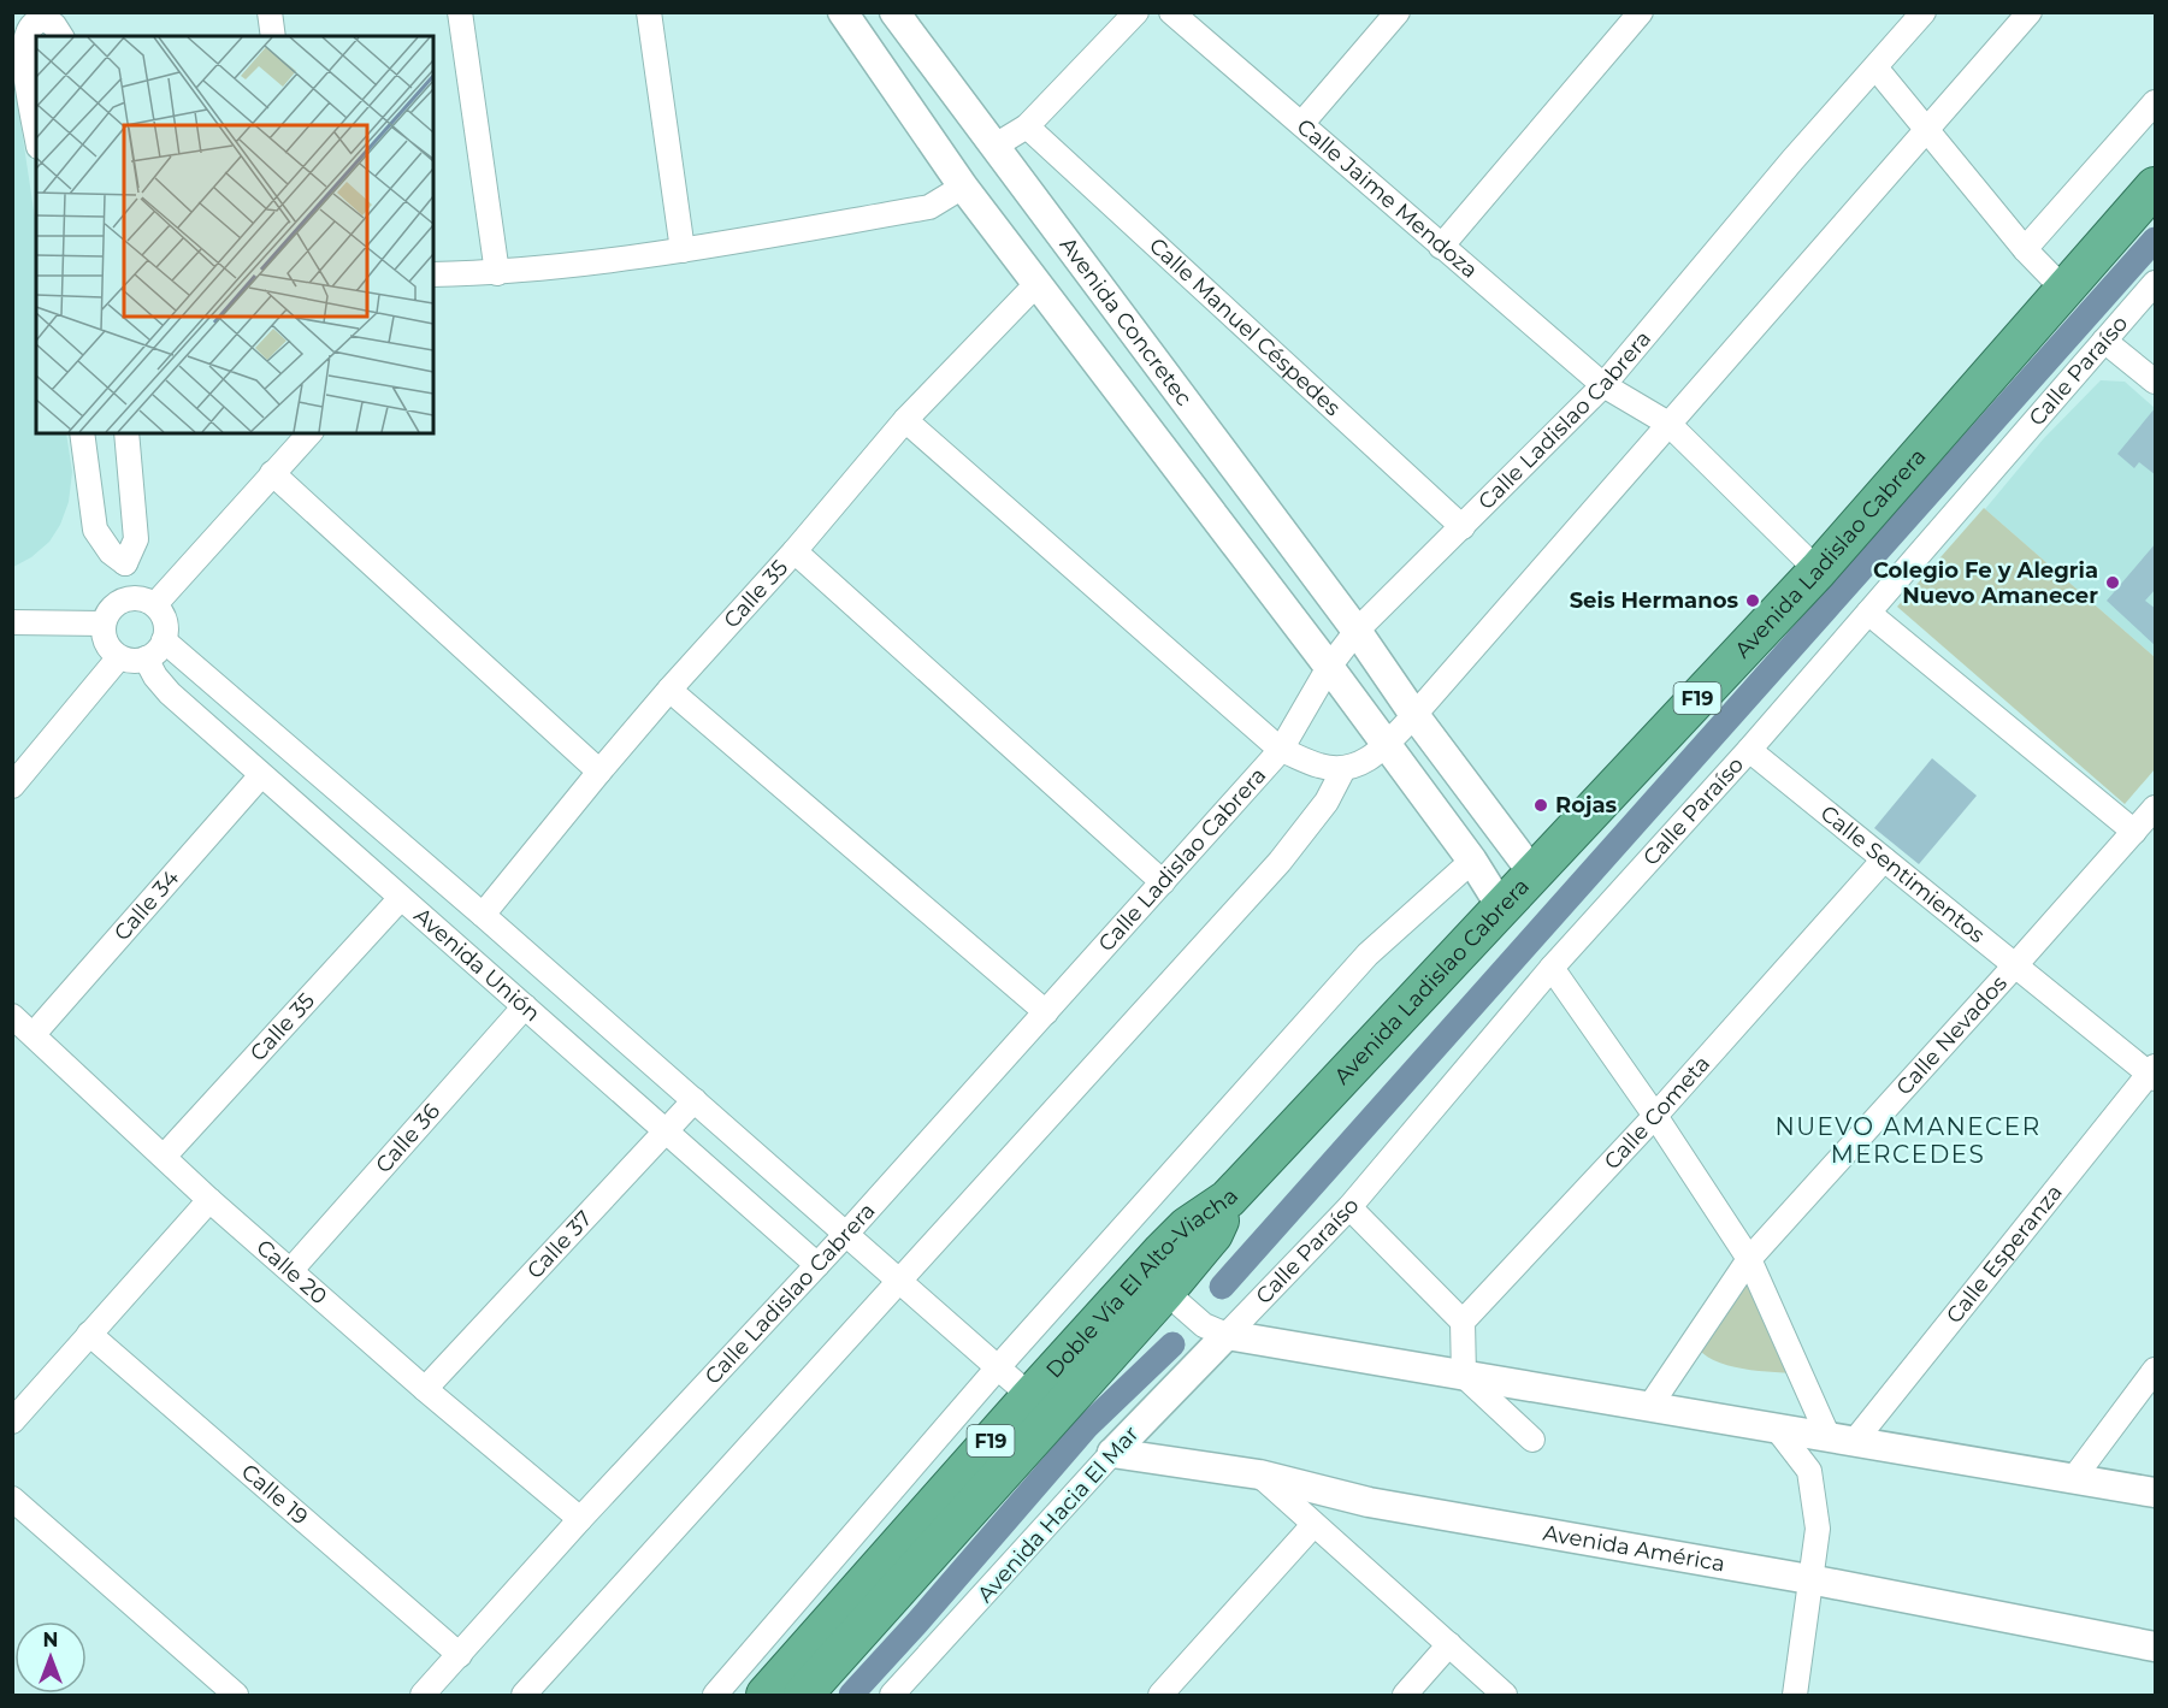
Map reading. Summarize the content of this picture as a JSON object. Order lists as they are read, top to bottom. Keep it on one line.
{"streets":{"highway":["Avenida Ladislao Cabrera","F19","Doble Vía El Alto-Viacha"],"street":["Calle Jaime Mendoza","Avenida Concretec","Calle Manuel Céspedes","Calle Paraíso","Calle Ladislao Cabrera","Calle 35","Calle Sentimientos","Calle 34","Avenida Unión","Calle Nevados","Calle Cometa","Calle 36","Calle 37","Calle Esperanza","Calle 20","Calle 19","Avenida Hacia El Mar","Avenida América"]},"crossings":[["Calle Jaime Mendoza","Calle Ladislao Cabrera"],["Calle Jaime Mendoza","Avenida Ladislao Cabrera"],["Avenida Concretec","Calle Ladislao Cabrera"],["Avenida Concretec","Avenida Ladislao Cabrera"],["Calle Manuel Céspedes","Calle Ladislao Cabrera"],["Calle Paraíso","Calle Sentimientos"],["Calle Paraíso","Avenida Hacia El Mar"],["Calle Ladislao Cabrera","Avenida Unión"],["Calle Ladislao Cabrera","Calle 20"],["Calle Ladislao Cabrera","Calle 19"],["Avenida Ladislao Cabrera","Doble Vía El Alto-Viacha"],["Calle 35","Avenida Unión"],["Calle 35","Calle 20"],["Calle Sentimientos","Calle Nevados"],["Calle Sentimientos","Calle Cometa"],["Calle Sentimientos","Calle Esperanza"],["Calle 34","Avenida Unión"],["Calle 34","Calle 20"],["Avenida Unión","Calle 36"],["Avenida Unión","Calle 37"],["Calle 36","Calle 20"],["Calle 37","Calle 20"],["Avenida Hacia El Mar","Avenida América"]],"districts":["NUEVO AMANECER MERCEDES"],"places":["Colegio Fe y Alegria Nuevo Amanecer","Seis Hermanos","Rojas"],"north":"top"}
